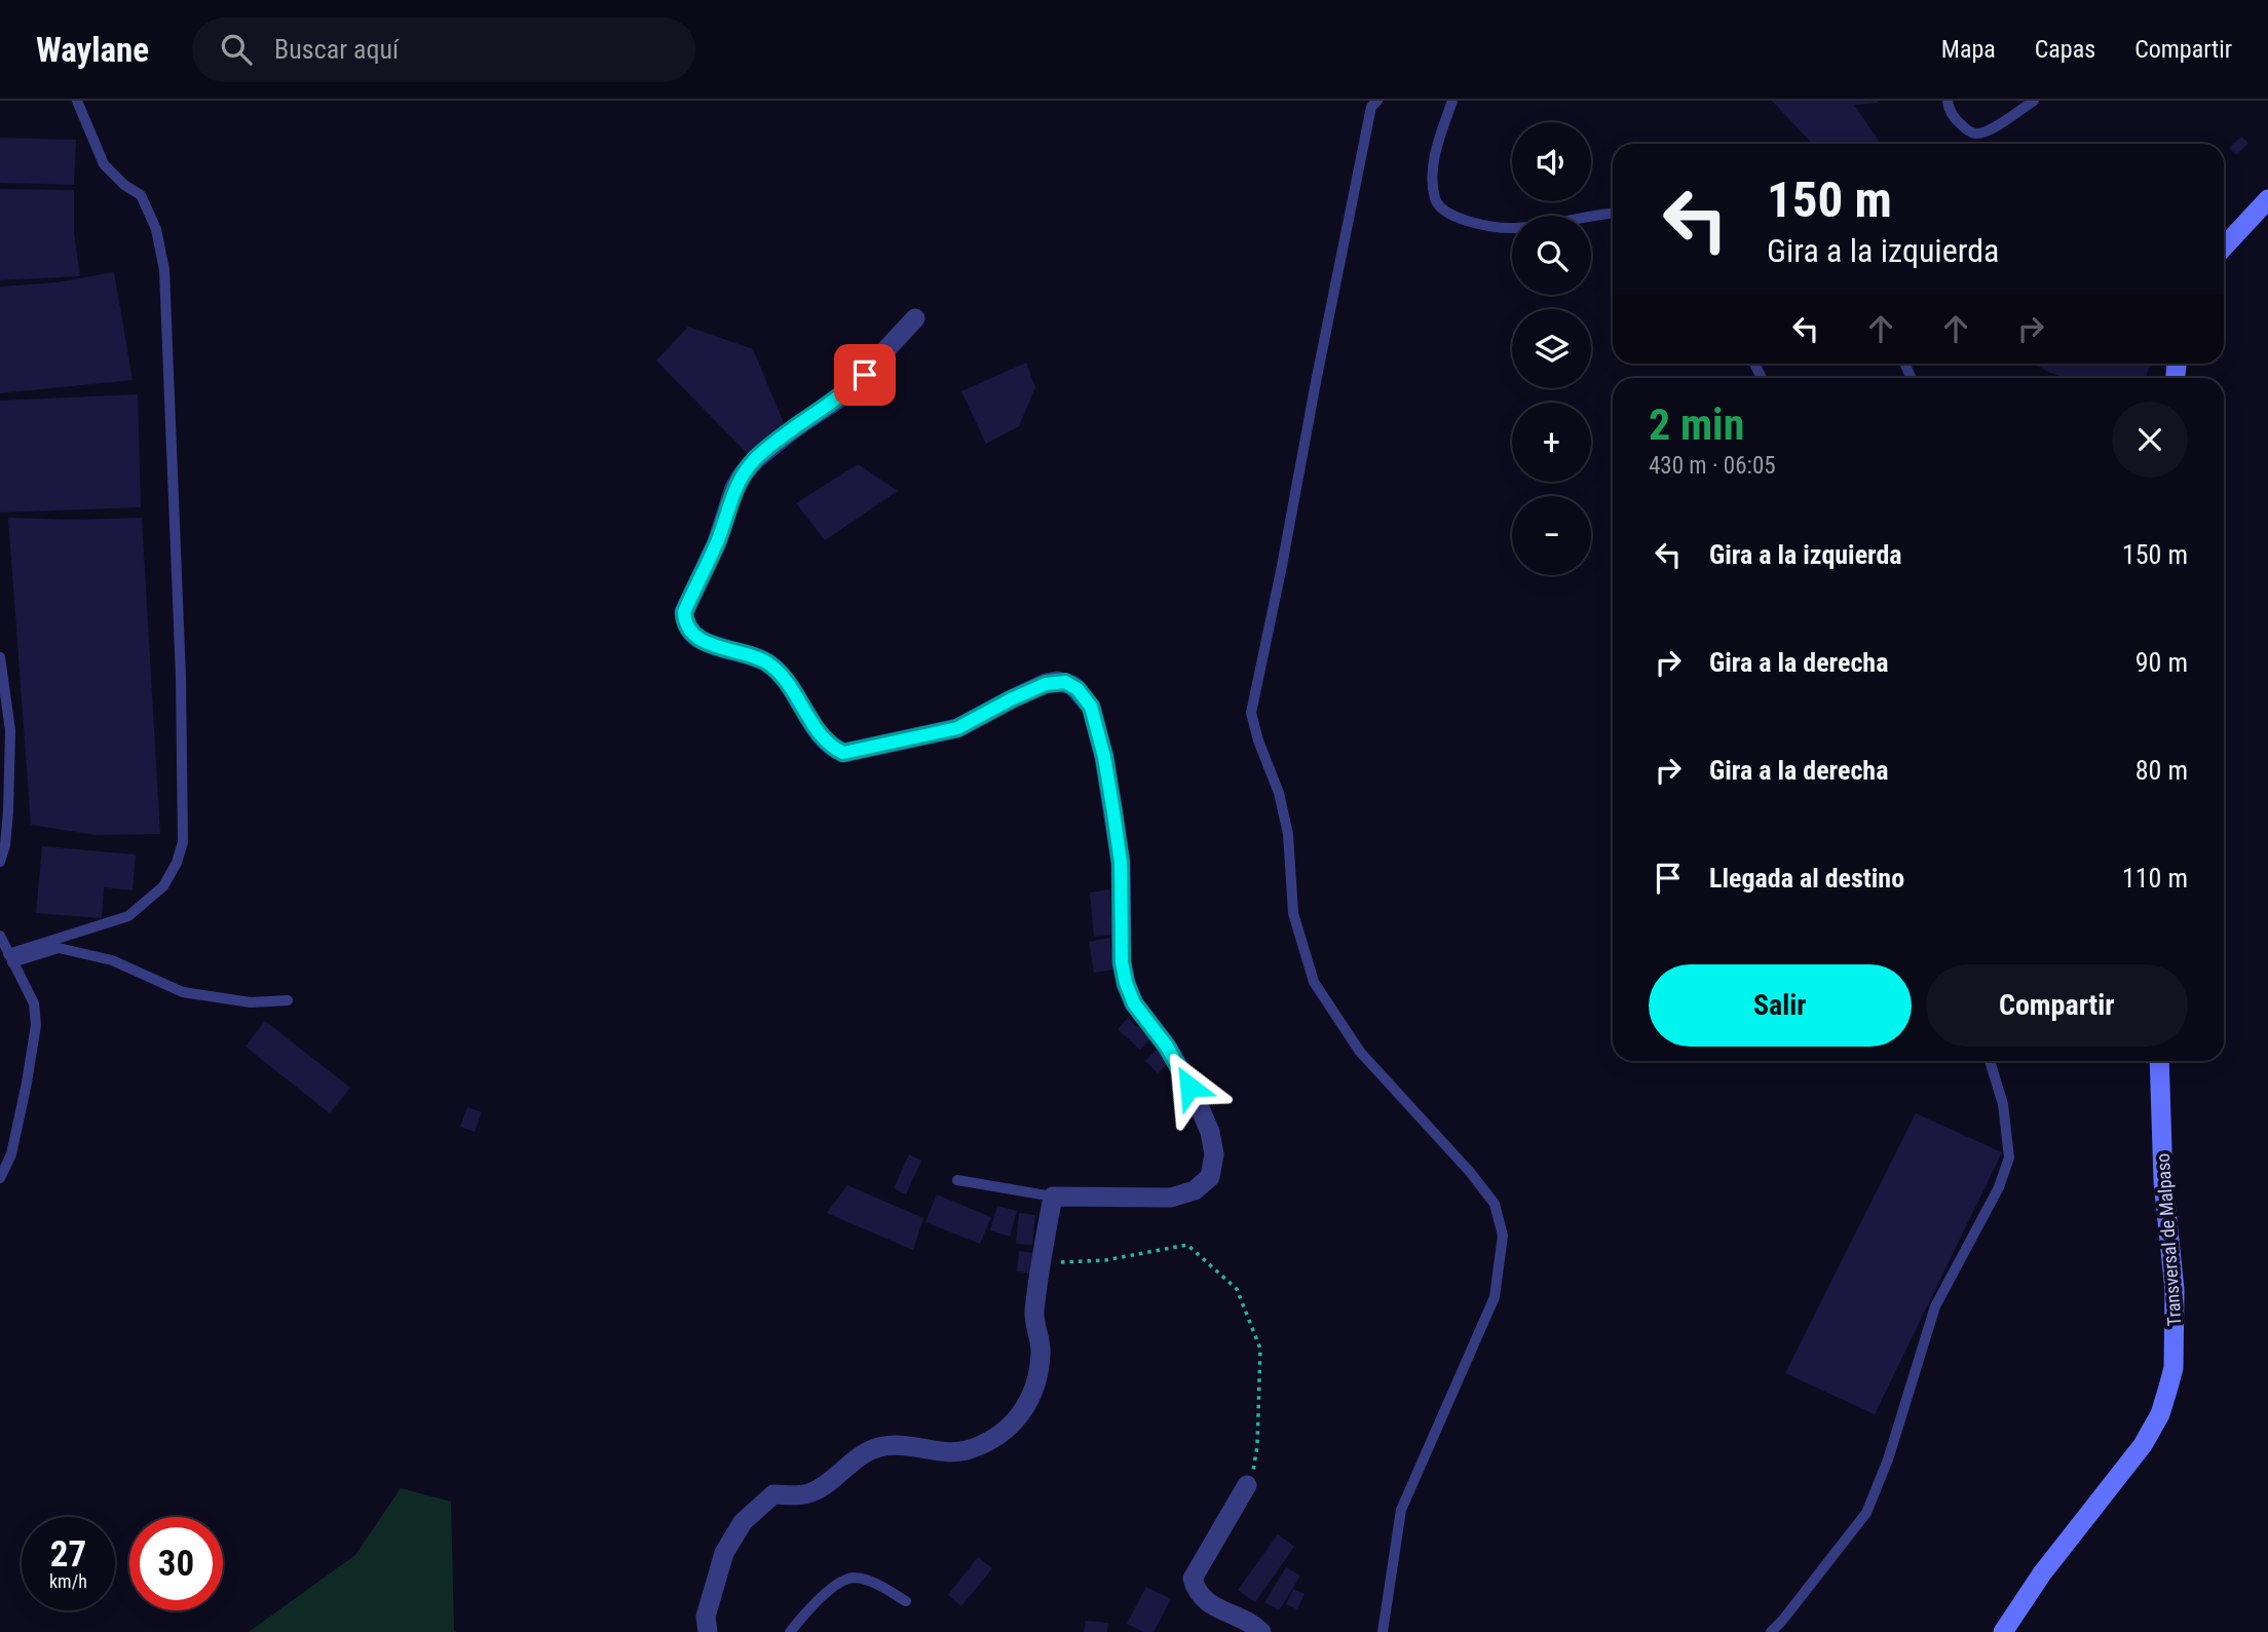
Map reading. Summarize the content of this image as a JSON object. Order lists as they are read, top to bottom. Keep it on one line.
{"streets":{"main road":["Transversal de Malpaso"]},"page":{"header":"Waylane","search":"Buscar aquí","nav":["Mapa","Capas","Compartir"],"map_buttons":["+","−"],"turn":["150 m","Gira a la izquierda"],"heading":["2 min","430 m · 06:05"],"list":[{"name":"Gira a la izquierda","value":"150 m"},{"name":"Gira a la derecha","value":"90 m"},{"name":"Gira a la derecha","value":"80 m"},{"name":"Llegada al destino","value":"110 m"}],"buttons":["Salir","Compartir"],"speed":"27 km/h","limit":"30"}}
